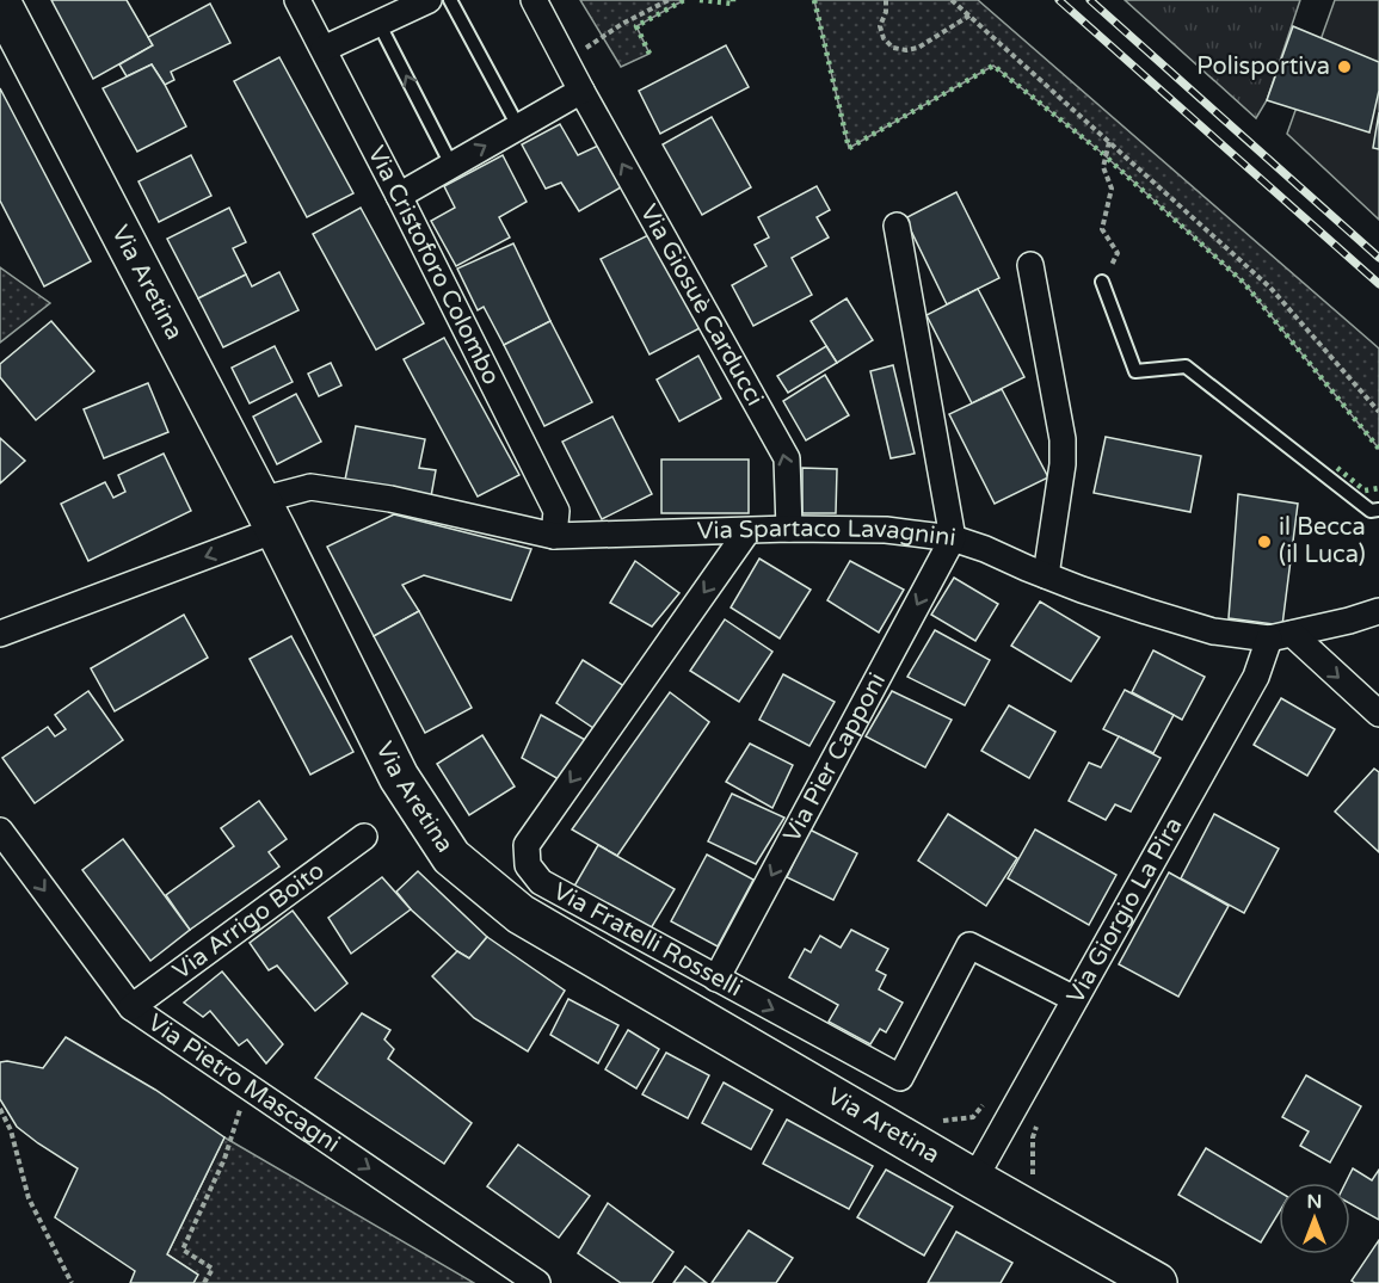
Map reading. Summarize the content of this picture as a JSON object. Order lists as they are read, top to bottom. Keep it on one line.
{"streets":{"main road":["Via Aretina"],"street":["Via Cristoforo Colombo","Via Giosuè Carducci","Via Spartaco Lavagnini","Via Pier Capponi","Via Giorgio La Pira","Via Arrigo Boito","Via Fratelli Rosselli","Via Pietro Mascagni"]},"crossings":[["Via Cristoforo Colombo","Via Spartaco Lavagnini"],["Via Aretina","Via Spartaco Lavagnini"],["Via Aretina","Via Giorgio La Pira"],["Via Giosuè Carducci","Via Spartaco Lavagnini"],["Via Spartaco Lavagnini","Via Pier Capponi"],["Via Spartaco Lavagnini","Via Giorgio La Pira"],["Via Spartaco Lavagnini","Via Fratelli Rosselli"],["Via Pier Capponi","Via Fratelli Rosselli"],["Via Giorgio La Pira","Via Fratelli Rosselli"],["Via Arrigo Boito","Via Pietro Mascagni"]],"one_way":["Via Pier Capponi","Via Pietro Mascagni"],"places":["Polisportiva","il Becca (il Luca)"],"north":"top"}
